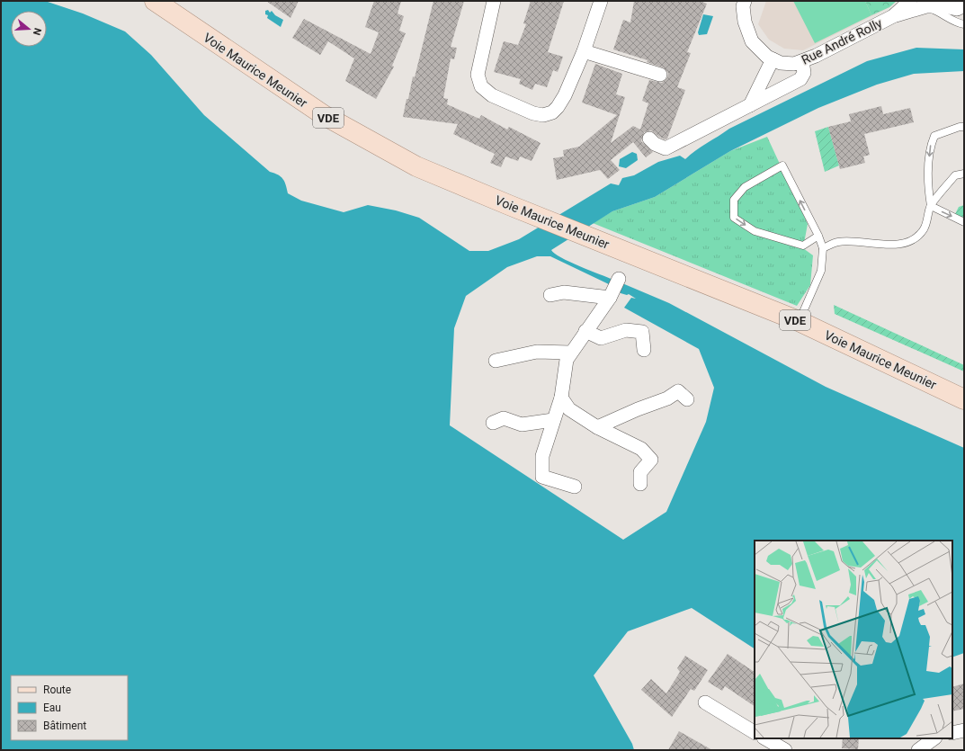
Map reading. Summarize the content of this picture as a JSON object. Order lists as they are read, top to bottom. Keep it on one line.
{"streets":{"main road":["Voie Maurice Meunier","VDE"],"street":["Rue André Rolly"]},"legend":["Route","Eau","Bâtiment"],"north":"right"}
